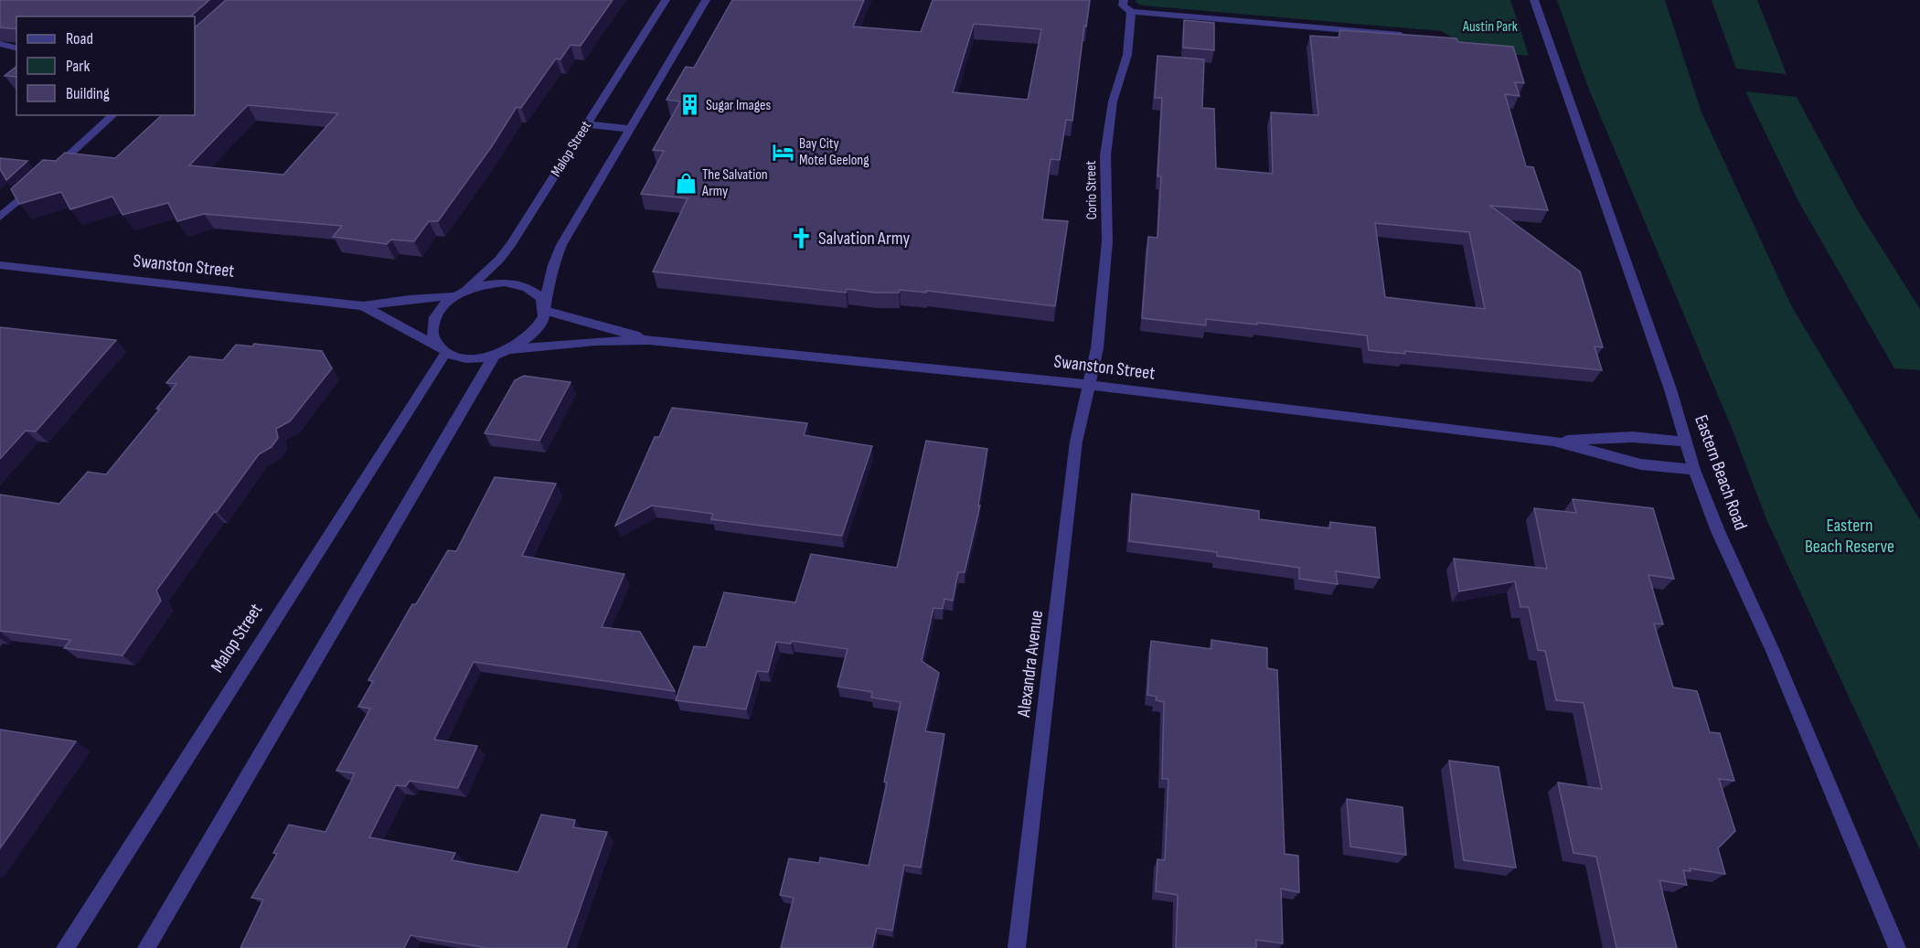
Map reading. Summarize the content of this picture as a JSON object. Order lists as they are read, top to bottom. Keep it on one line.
{"streets":{"street":["Malop Street","Corio Street","Swanston Street","Eastern Beach Road","Alexandra Avenue"]},"crossings":[["Malop Street","Swanston Street"],["Corio Street","Swanston Street"],["Corio Street","Alexandra Avenue"],["Swanston Street","Eastern Beach Road"],["Swanston Street","Alexandra Avenue"]],"parks":["Austin Park","Eastern Beach Reserve"],"places":{"building":["Sugar Images"],"hotel":["Bay City Motel Geelong"],"shop":["The Salvation Army"],"church":["Salvation Army"]},"legend":["Road","Park","Building"]}
